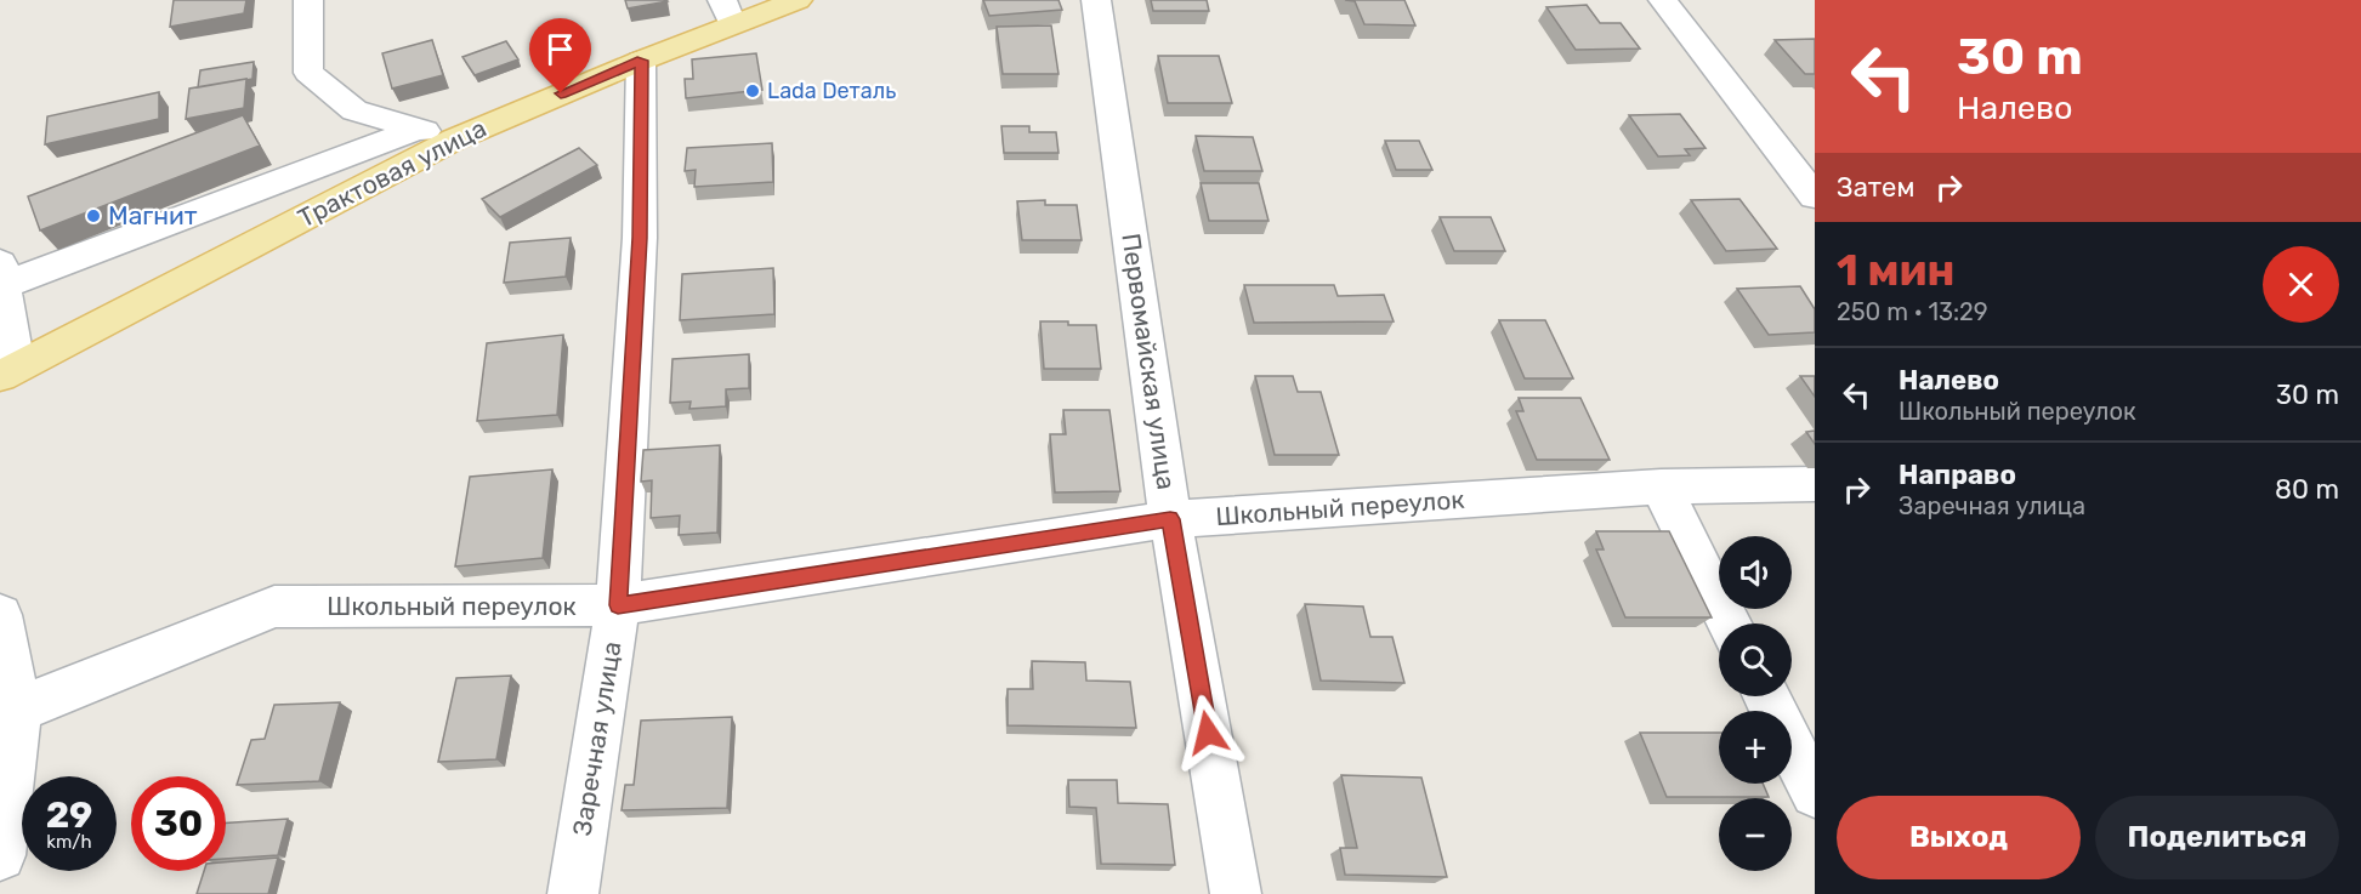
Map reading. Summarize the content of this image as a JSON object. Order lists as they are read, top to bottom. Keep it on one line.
{"streets":{"main road":["Трактовая улица"],"street":["Первомайская улица","Школьный переулок","Заречная улица"]},"crossings":[["Трактовая улица","Заречная улица"],["Первомайская улица","Школьный переулок"],["Школьный переулок","Заречная улица"]],"places":["Lada Dеталь","Магнит"],"page":{"turn":["30 m","Налево"],"then":"Затем","heading":["1 мин","250 m · 13:29"],"list":[{"name":"Налево","note":"Школьный переулок","value":"30 m"},{"name":"Направо","note":"Заречная улица","value":"80 m"}],"map_buttons":["+","−"],"speed":"29 km/h","limit":"30","buttons":["Выход","Поделиться"]}}
